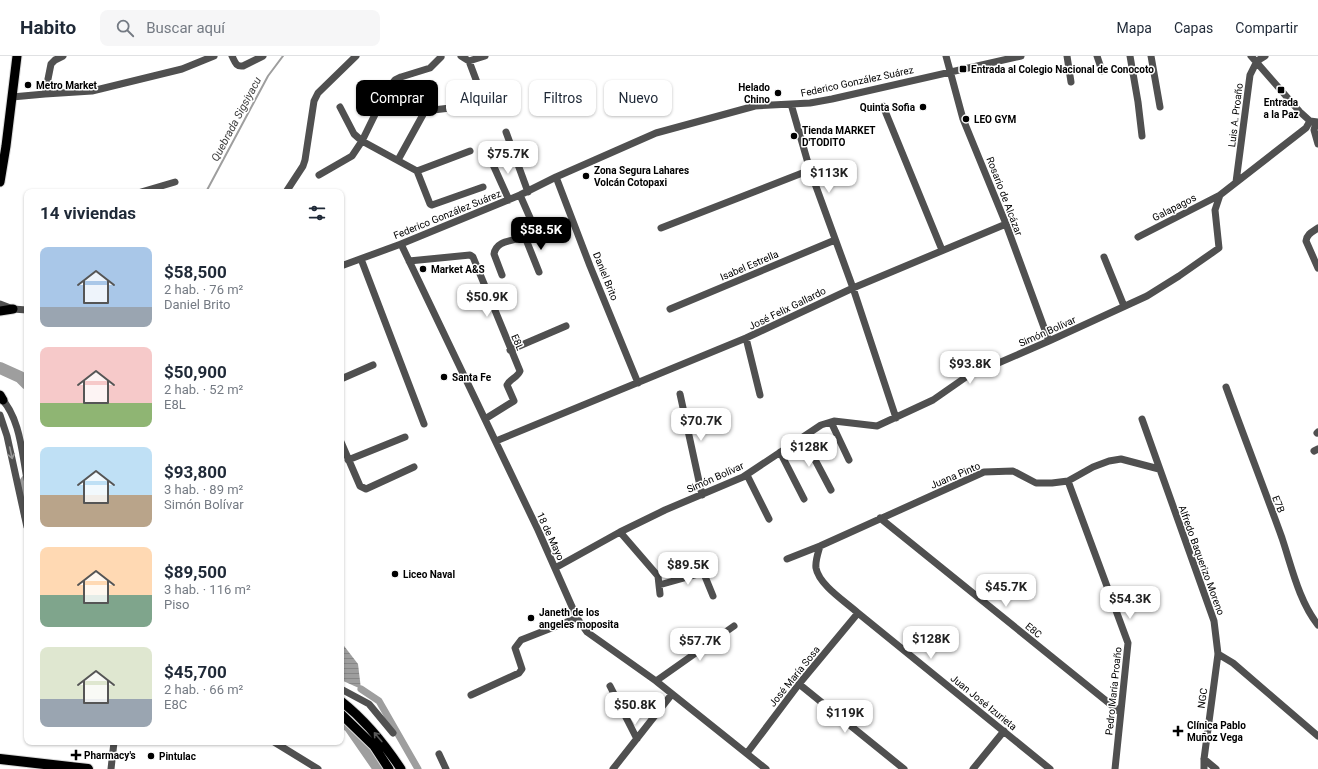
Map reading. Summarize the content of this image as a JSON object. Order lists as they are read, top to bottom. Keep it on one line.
{"streets":{"street":["Federico González Suárez","Luis A. Proaño","Rosario de Alcázar","Galapagos","Isabel Estrella","Daniel Brito","José Felix Gallardo","Simón Bolívar","E8L","Juana Pinto","E7B","18 de Mayo","Alfredo Baquerizo Moreno","E8C","José María Sosa","Pedro María Proaño","NGC","Juan José Izurieta"]},"crossings":[["Federico González Suárez","Rosario de Alcázar"],["Federico González Suárez","Daniel Brito"],["Federico González Suárez","18 de Mayo"],["Rosario de Alcázar","José Felix Gallardo"],["Rosario de Alcázar","Simón Bolívar"],["Galapagos","Simón Bolívar"],["Daniel Brito","José Felix Gallardo"],["José Felix Gallardo","18 de Mayo"],["Simón Bolívar","18 de Mayo"],["E8L","18 de Mayo"],["Juana Pinto","Alfredo Baquerizo Moreno"],["Juana Pinto","E8C"],["Juana Pinto","Pedro María Proaño"],["Juana Pinto","Juan José Izurieta"],["18 de Mayo","José María Sosa"],["Alfredo Baquerizo Moreno","NGC"],["E8C","Pedro María Proaño"],["José María Sosa","Juan José Izurieta"]],"water":["Quebrada Sigsiyacu"],"places":{"transit":["Entrada al Colegio Nacional de Conocoto","Entrada a la Paz"],"other":["Metro Market","Helado Chino","Quinta Sofia","LEO GYM","Tienda MARKET D'TODITO","Zona Segura Lahares Volcán Cotopaxi","Market A&S","Santa Fe","Liceo Naval","Janeth de los angeles moposita","Pintulac"],"health":["Clínica Pablo Muñoz Vega","Pharmacy's"]},"page":{"header":"Habito","search":"Buscar aquí","nav":["Mapa","Capas","Compartir"],"chip":["Comprar","Alquilar","Filtros","Nuevo"],"price":["$75.7K","$113K","$58.5K","$50.9K","$93.8K","$70.7K","$128K","$89.5K","$45.7K","$54.3K","$128K","$57.7K","$50.8K","$119K"],"heading":"14 viviendas","list":[{"name":"$58,500","note":"2 hab. · 76 m² · Daniel Brito"},{"name":"$50,900","note":"2 hab. · 52 m² · E8L"},{"name":"$93,800","note":"3 hab. · 89 m² · Simón Bolívar"},{"name":"$89,500","note":"3 hab. · 116 m² · Piso"},{"name":"$45,700","note":"2 hab. · 66 m² · E8C"}]}}
